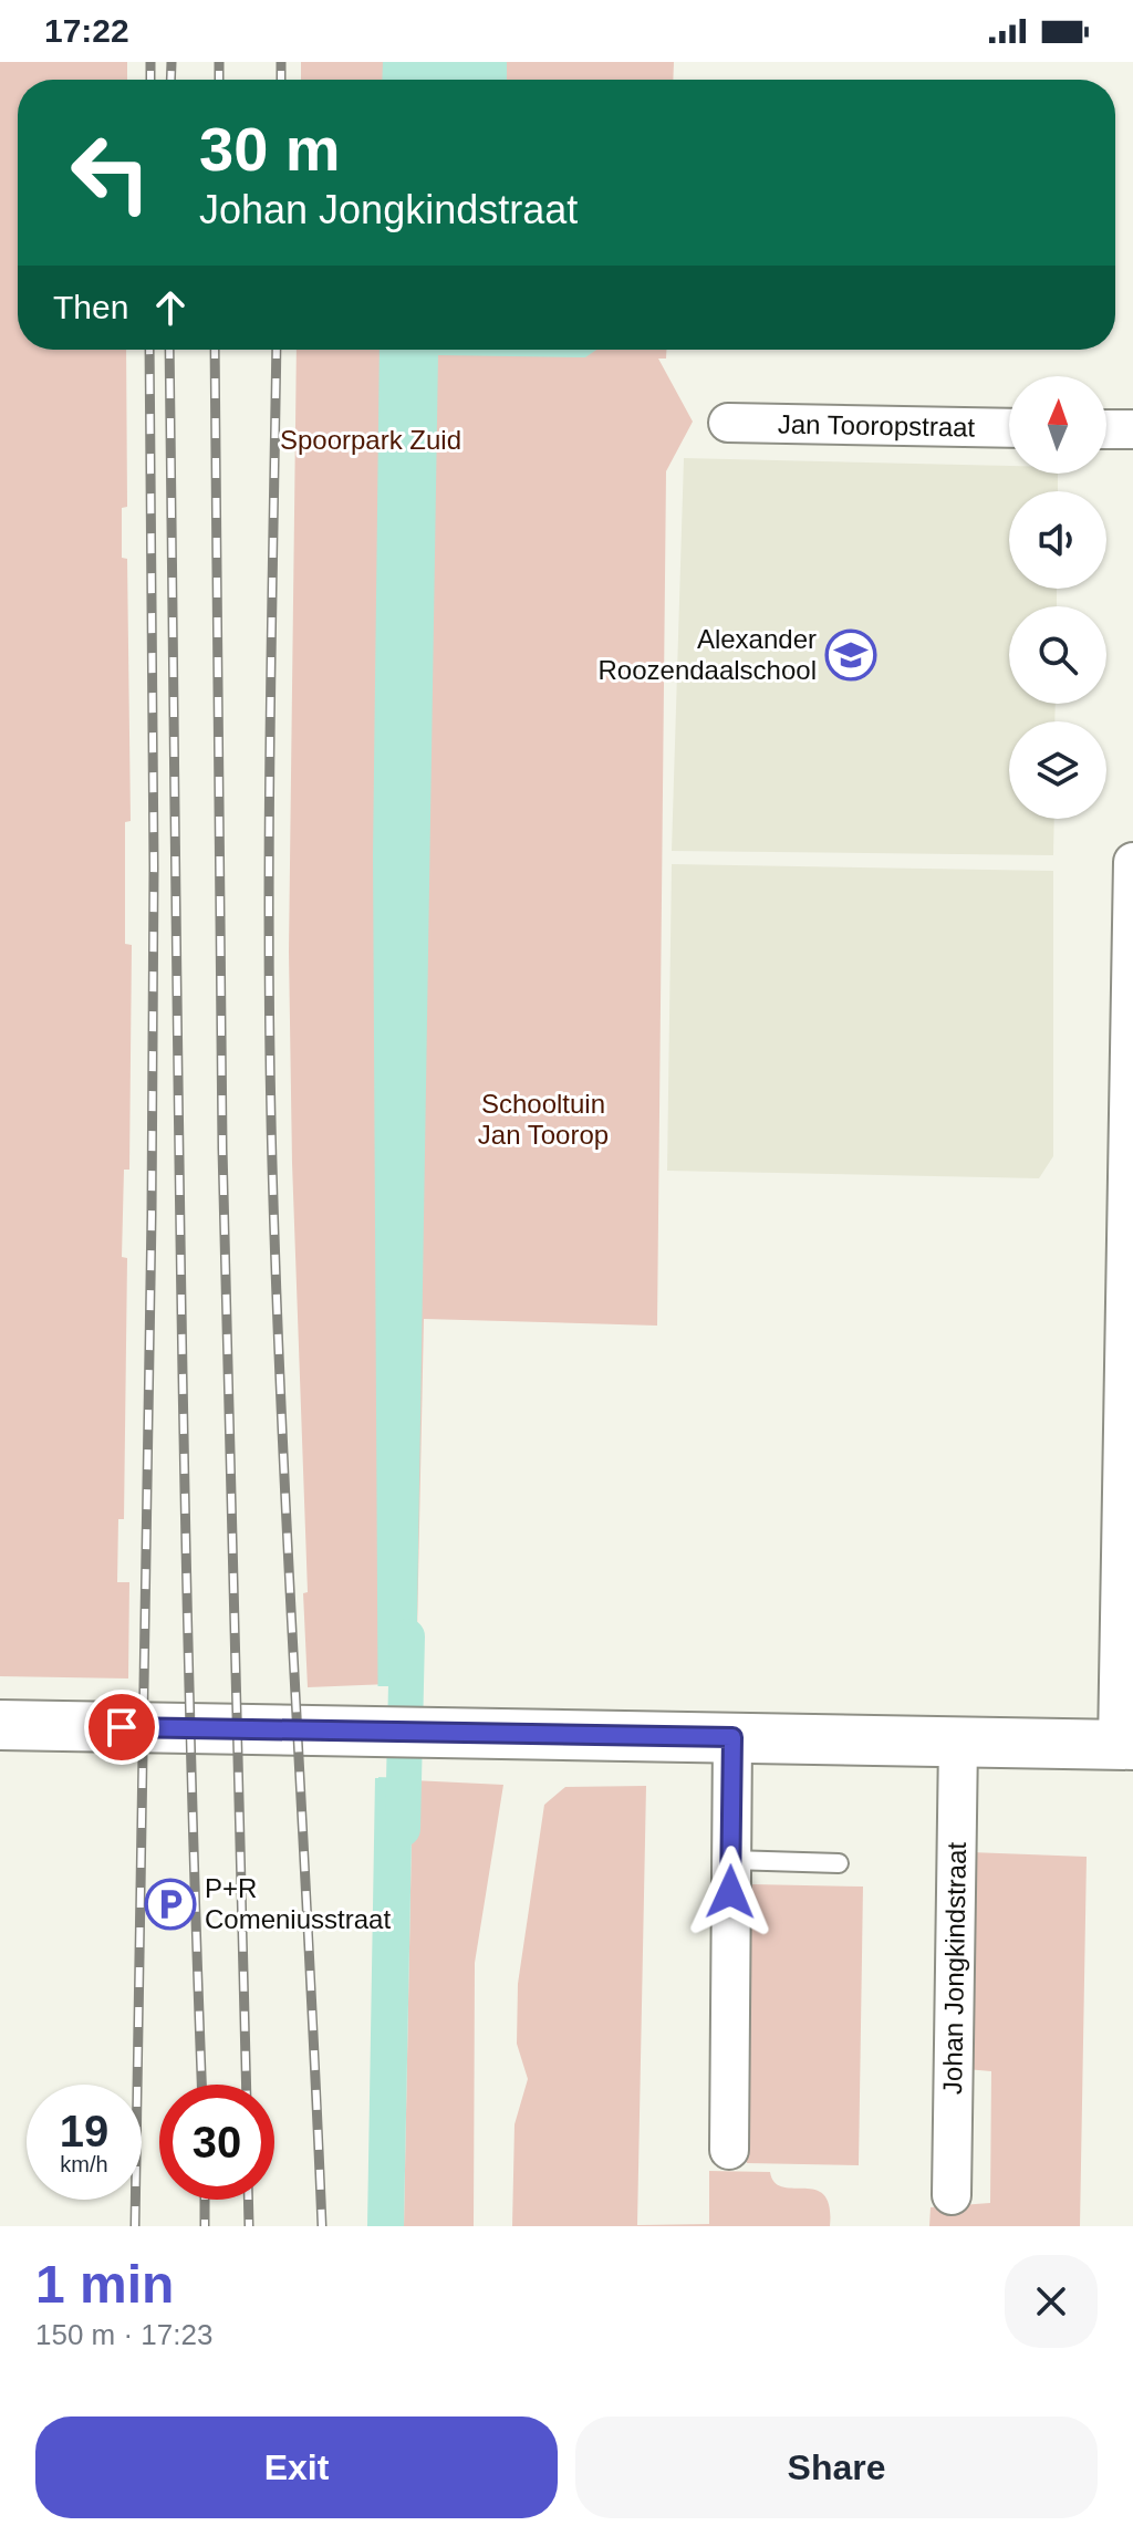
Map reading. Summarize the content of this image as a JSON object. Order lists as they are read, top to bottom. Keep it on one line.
{"streets":{"street":["Jan Tooropstraat","Johan Jongkindstraat"]},"parks":["Spoorpark Zuid","Schooltuin Jan Toorop"],"places":{"school or university":["Alexander Roozendaalschool"],"parking":["P+R Comeniusstraat"]},"north":"top","page":{"status":"17:22","turn":["30 m","Johan Jongkindstraat"],"then":"Then","speed":"19 km/h","limit":"30","heading":["1 min","150 m · 17:23"],"buttons":["Exit","Share"]}}
